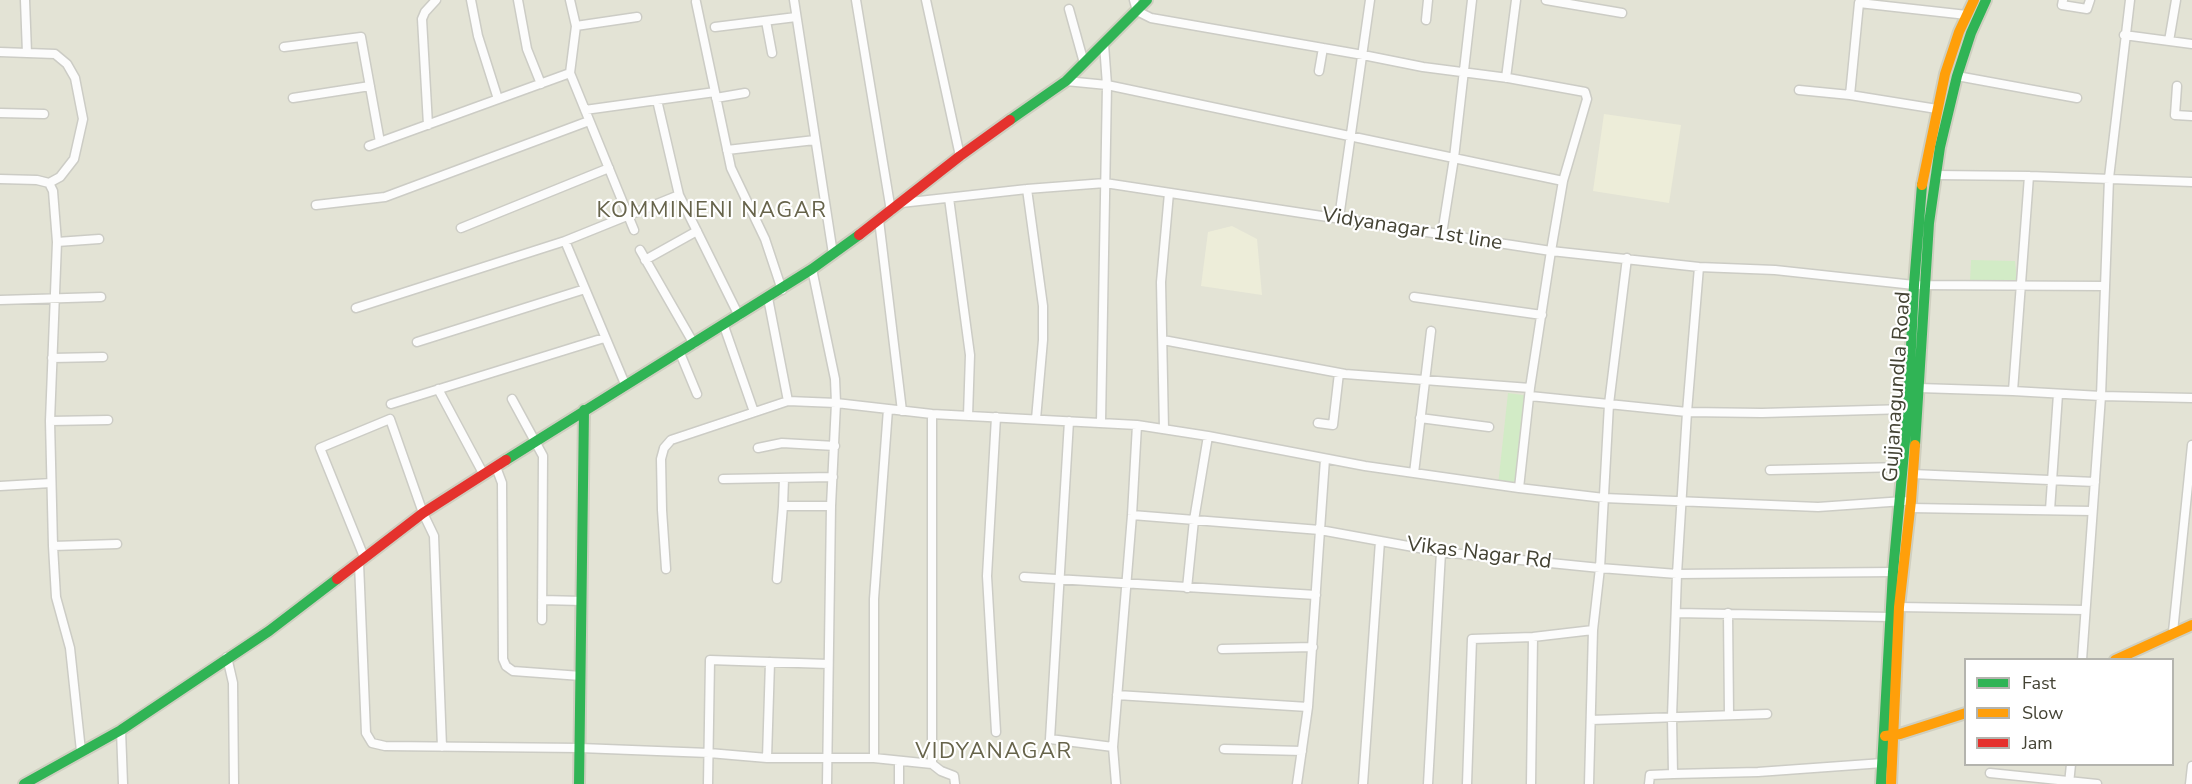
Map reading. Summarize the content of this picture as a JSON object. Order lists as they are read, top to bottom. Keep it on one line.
{"streets":{"street":["Vidyanagar 1st line","Gujjanagundla Road","Vikas Nagar Rd"]},"crossings":[["Vidyanagar 1st line","Gujjanagundla Road"],["Gujjanagundla Road","Vikas Nagar Rd"]],"districts":["KOMMINENI NAGAR","VIDYANAGAR"],"legend":["Fast","Slow","Jam"]}
